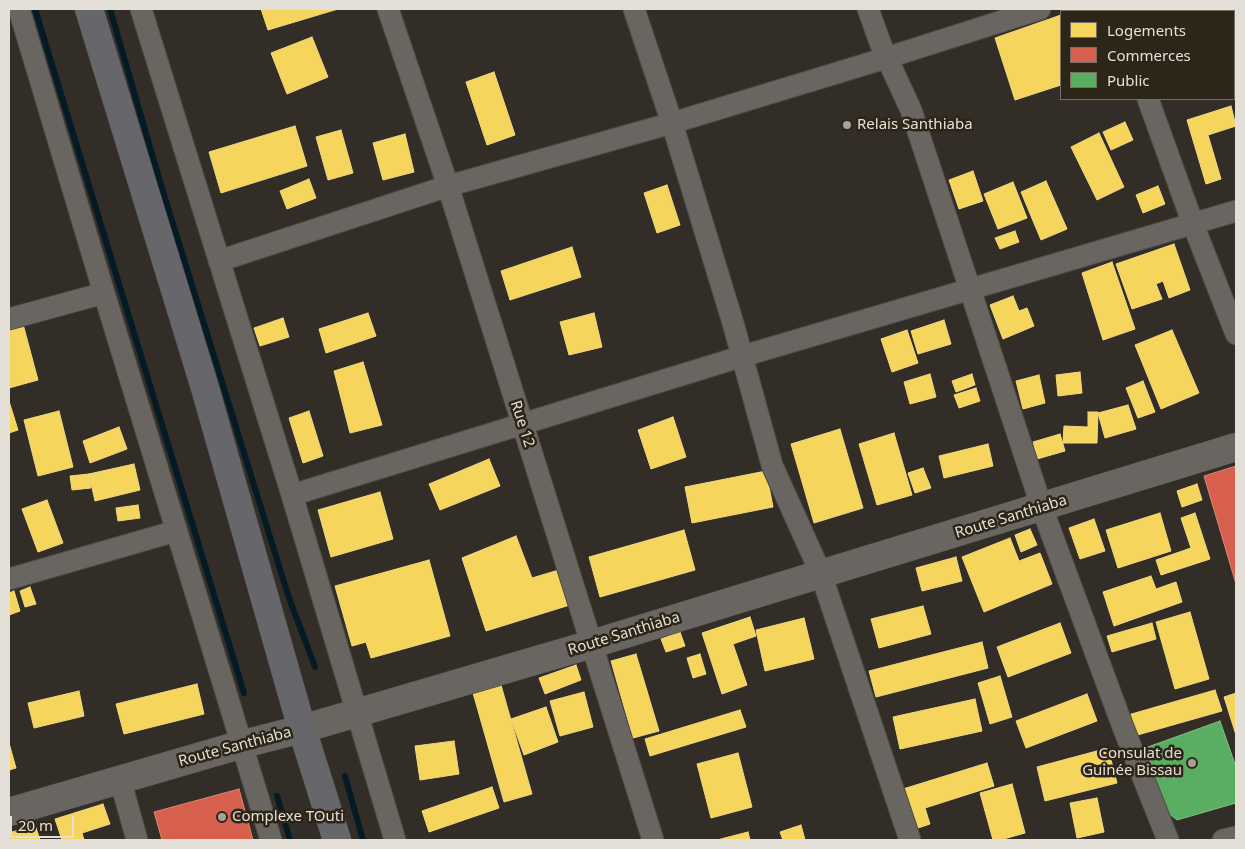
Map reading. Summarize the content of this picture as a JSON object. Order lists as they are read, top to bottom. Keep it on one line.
{"streets":{"street":["Rue 12","Route Santhiaba"]},"crossings":[["Rue 12","Route Santhiaba"]],"places":["Relais Santhiaba","Consulat de Guinée Bissau","Complexe TOuti"],"legend":["Logements","Commerces","Public"],"scale_bar":"20 m"}
